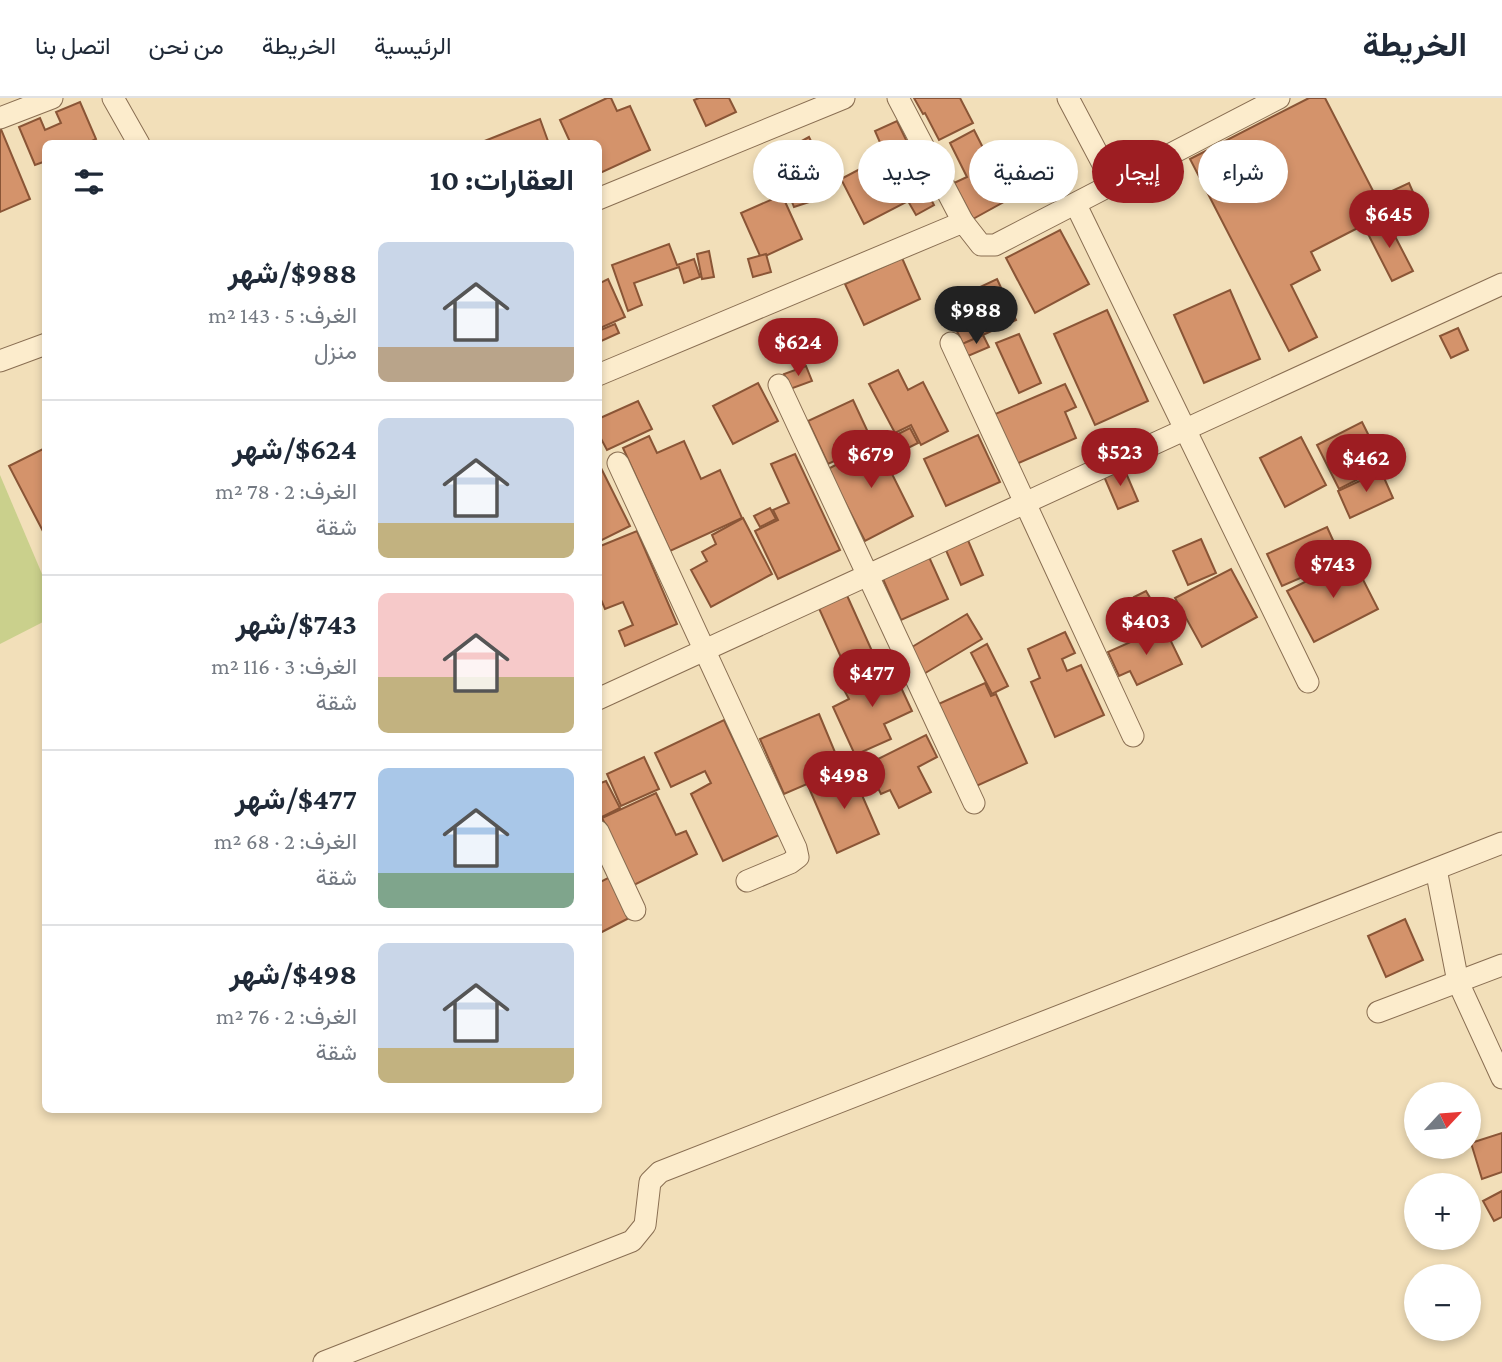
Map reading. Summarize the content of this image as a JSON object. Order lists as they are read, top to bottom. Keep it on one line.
{"north":"top right","page":{"header":"الخريطة","nav":["الرئيسية","الخريطة","من نحن","اتصل بنا"],"chip":["شراء","إيجار","تصفية","جديد","شقة"],"heading":"العقارات: 10","price":["$645","$988","$624","$523","$679","$462","$743","$403","$477","$498"],"list":[{"name":"$988/شهر","note":"الغرف: 5 · 143 m² · منزل"},{"name":"$624/شهر","note":"الغرف: 2 · 78 m² · شقة"},{"name":"$743/شهر","note":"الغرف: 3 · 116 m² · شقة"},{"name":"$477/شهر","note":"الغرف: 2 · 68 m² · شقة"},{"name":"$498/شهر","note":"الغرف: 2 · 76 m² · شقة"}],"map_buttons":["+","−"]}}
